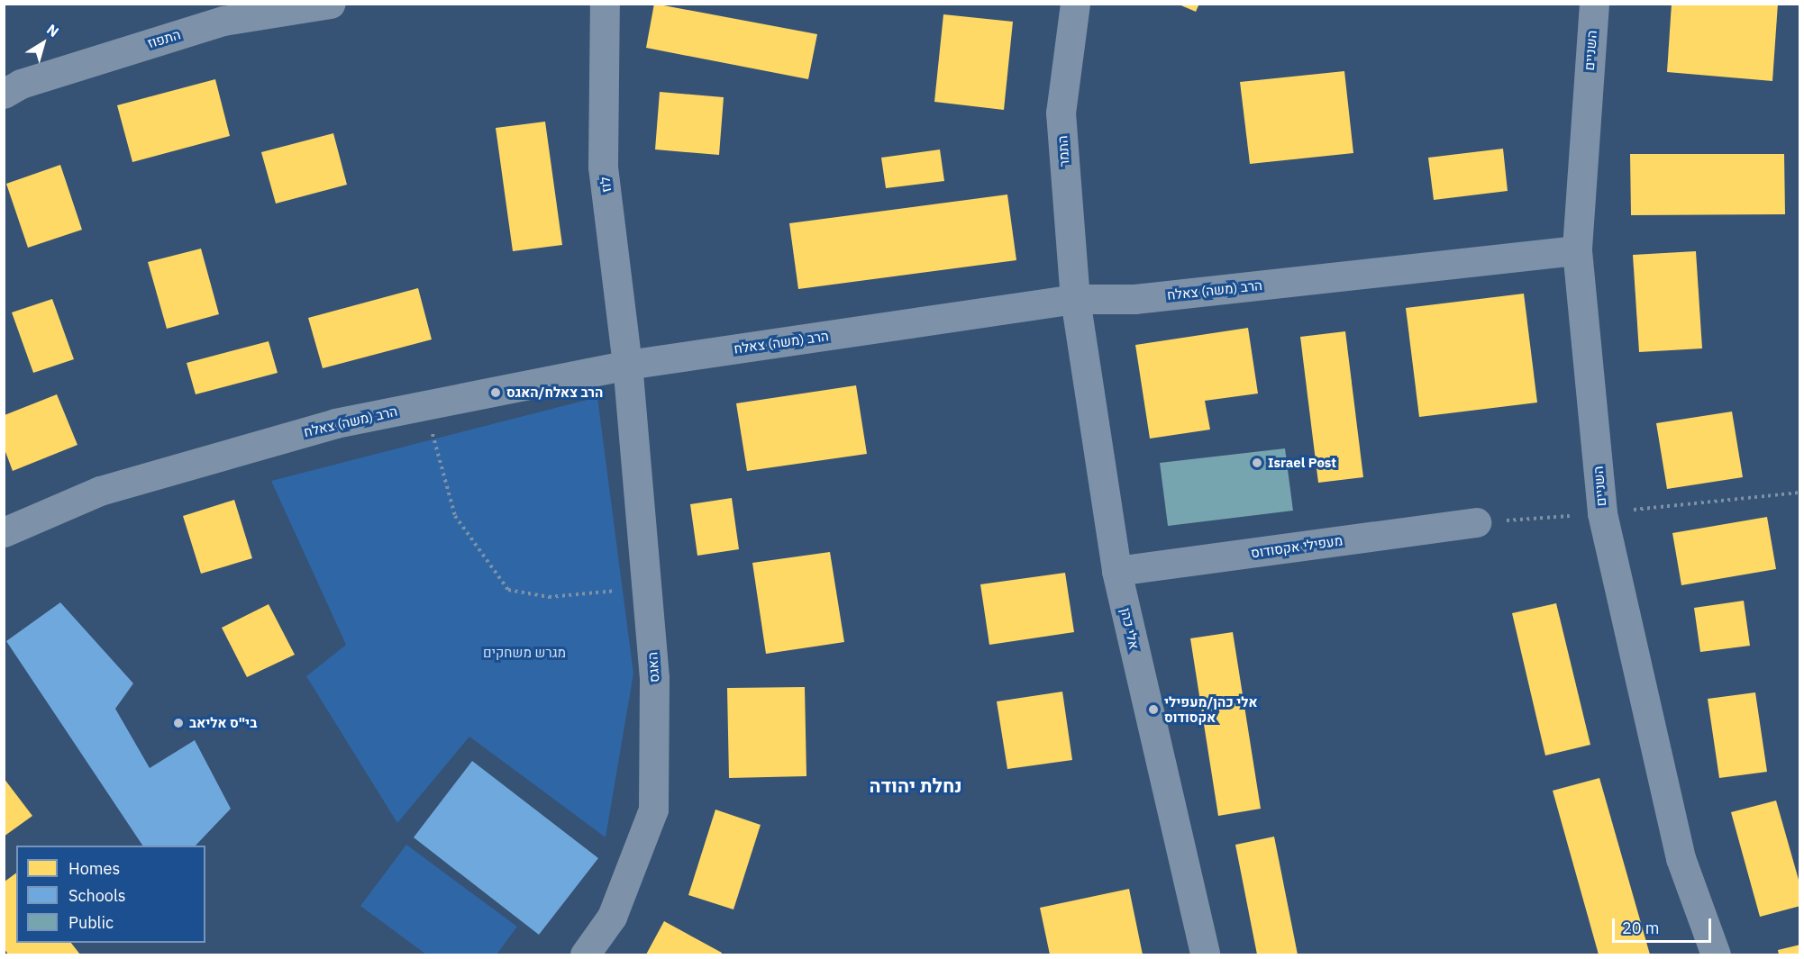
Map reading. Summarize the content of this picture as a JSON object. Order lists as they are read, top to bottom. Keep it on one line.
{"streets":{"street":["התפוז","השניים","התמר","לוז","הרב (משה) צאלח","מעפילי אקסודוס","אלי כהן","האגס"]},"crossings":[["השניים","הרב (משה) צאלח"],["התמר","הרב (משה) צאלח"],["התמר","אלי כהן"],["לוז","הרב (משה) צאלח"],["לוז","האגס"],["הרב (משה) צאלח","אלי כהן"],["הרב (משה) צאלח","האגס"],["מעפילי אקסודוס","אלי כהן"]],"districts":["נחלת יהודה"],"parks":["מגרש משחקים"],"places":["הרב צאלח/האגס","Israel Post","אלי כהן/מעפילי אקסודוס","בי\"ס אליאב"],"legend":["Homes","Schools","Public"],"scale_bar":"20 m","north":"top right"}
